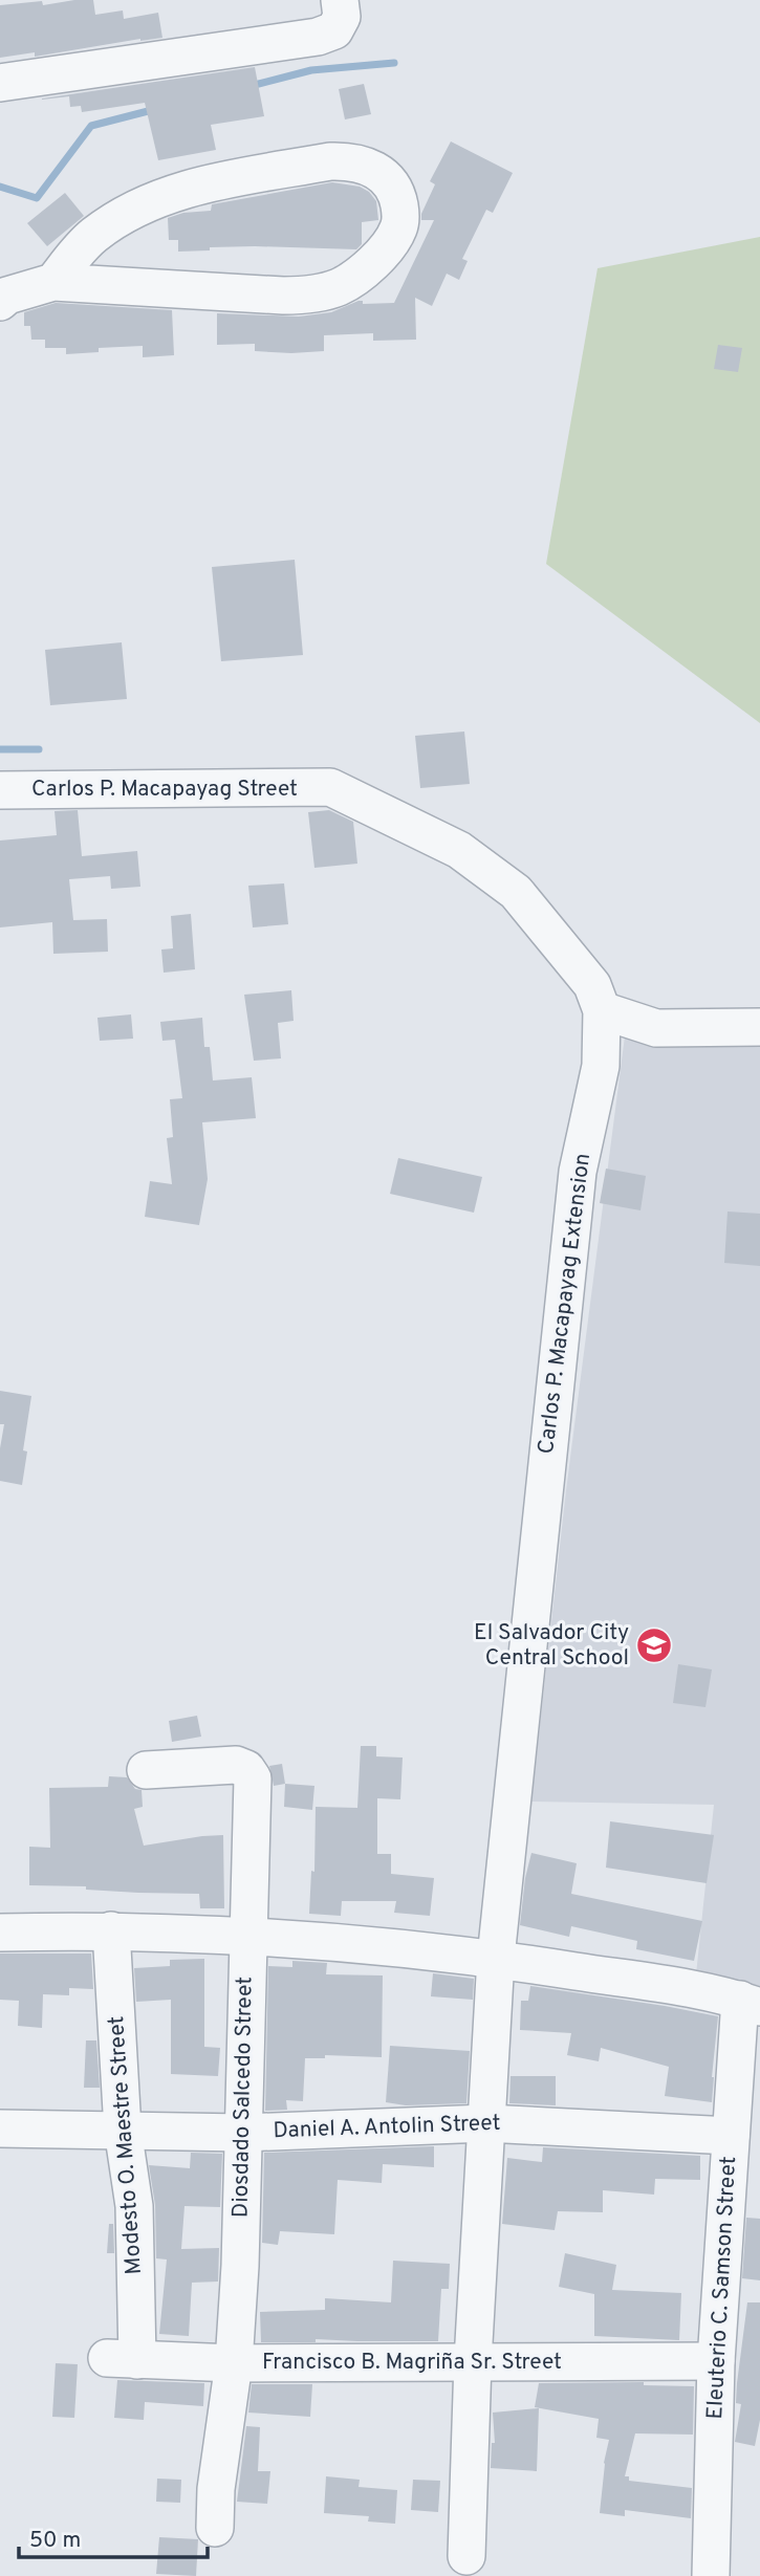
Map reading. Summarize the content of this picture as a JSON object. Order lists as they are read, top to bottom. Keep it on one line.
{"streets":{"street":["Carlos P. Macapayag Street","Carlos P. Macapayag Extension","Diosdado Salcedo Street","Daniel A. Antolin Street","Modesto O. Maestre Street","Eleuterio C. Samson Street","Francisco B. Magriña Sr. Street"]},"crossings":[["Carlos P. Macapayag Street","Carlos P. Macapayag Extension"],["Carlos P. Macapayag Extension","Daniel A. Antolin Street"],["Carlos P. Macapayag Extension","Francisco B. Magriña Sr. Street"],["Diosdado Salcedo Street","Daniel A. Antolin Street"],["Diosdado Salcedo Street","Francisco B. Magriña Sr. Street"],["Daniel A. Antolin Street","Modesto O. Maestre Street"],["Daniel A. Antolin Street","Eleuterio C. Samson Street"],["Modesto O. Maestre Street","Francisco B. Magriña Sr. Street"],["Eleuterio C. Samson Street","Francisco B. Magriña Sr. Street"]],"places":{"school or university":["El Salvador City Central School"]},"scale_bar":"50 m"}
